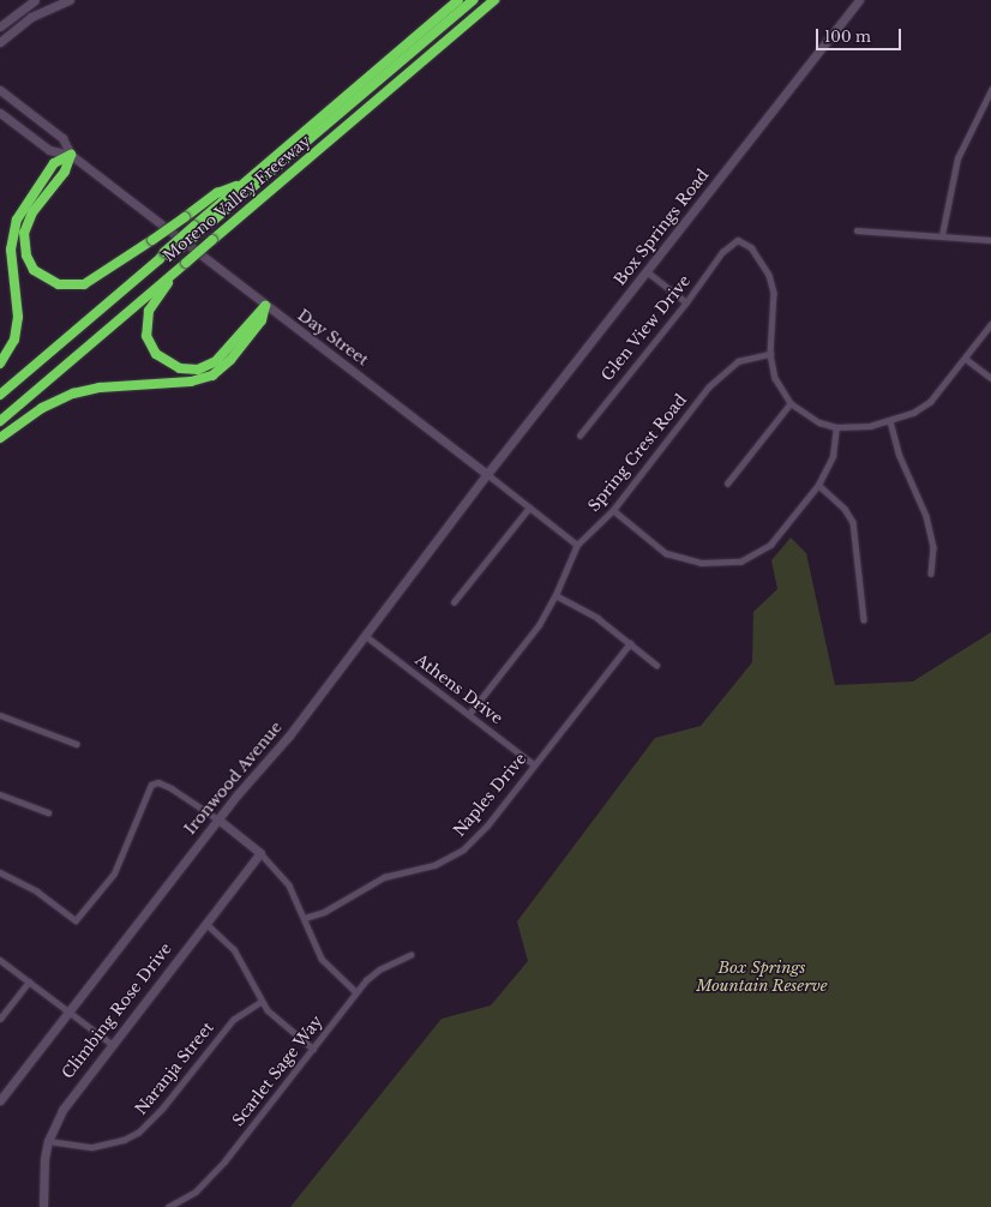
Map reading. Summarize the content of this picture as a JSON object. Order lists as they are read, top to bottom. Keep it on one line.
{"streets":{"highway":["Moreno Valley Freeway"],"main road":["Box Springs Road","Day Street","Ironwood Avenue","Climbing Rose Drive"],"street":["Glen View Drive","Spring Crest Road","Athens Drive","Naples Drive","Naranja Street","Scarlet Sage Way"]},"crossings":[["Box Springs Road","Day Street"],["Box Springs Road","Ironwood Avenue"],["Glen View Drive","Spring Crest Road"],["Day Street","Spring Crest Road"],["Day Street","Ironwood Avenue"],["Spring Crest Road","Athens Drive"],["Athens Drive","Ironwood Avenue"],["Athens Drive","Naples Drive"],["Climbing Rose Drive","Naranja Street"]],"parks":["Box Springs Mountain Reserve"],"scale_bar":"100 m"}
